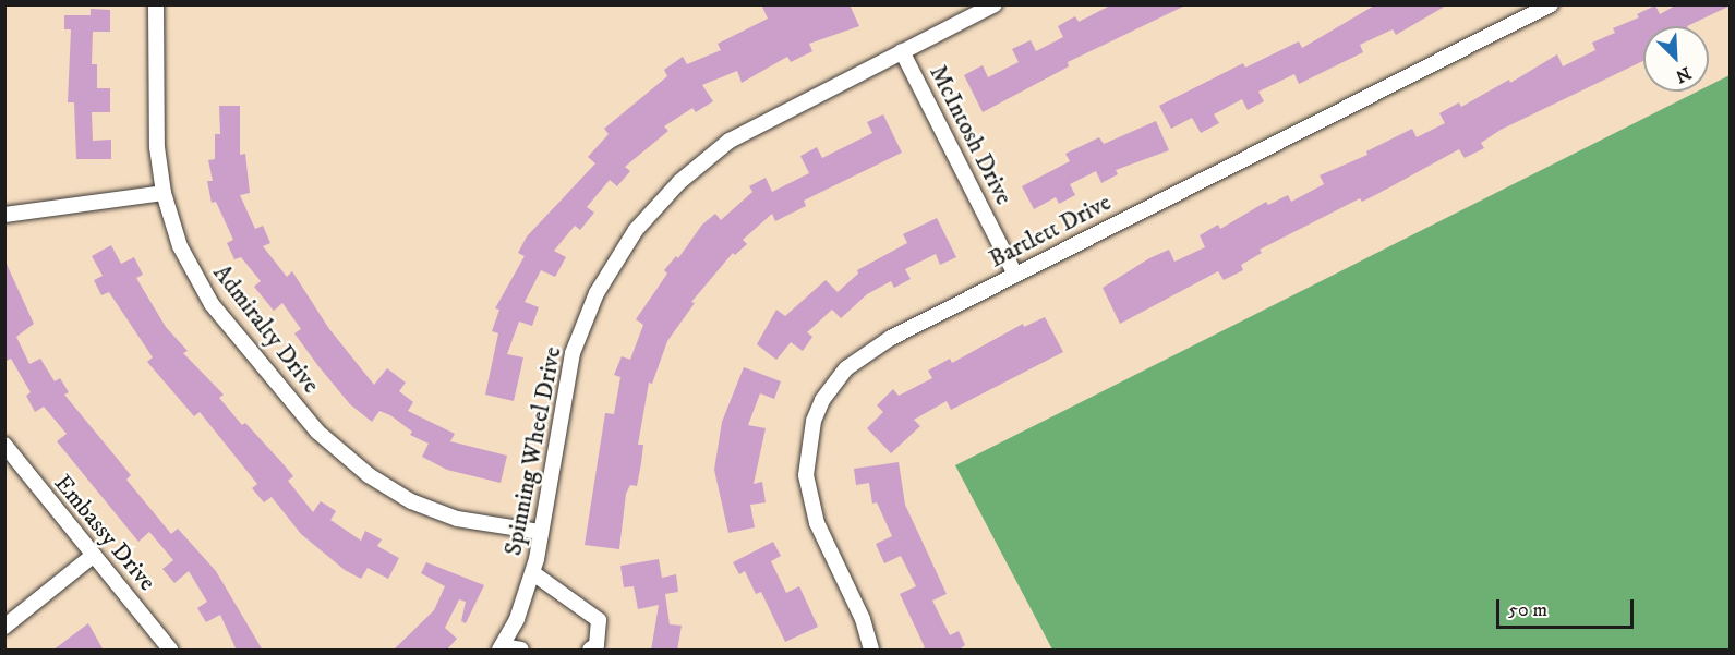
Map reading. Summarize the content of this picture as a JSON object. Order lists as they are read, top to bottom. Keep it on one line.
{"streets":{"street":["McIntosh Drive","Bartlett Drive","Admiralty Drive","Spinning Wheel Drive","Embassy Drive"]},"crossings":[["McIntosh Drive","Bartlett Drive"],["McIntosh Drive","Spinning Wheel Drive"],["Admiralty Drive","Spinning Wheel Drive"]],"scale_bar":"50 m","north":"bottom right"}
